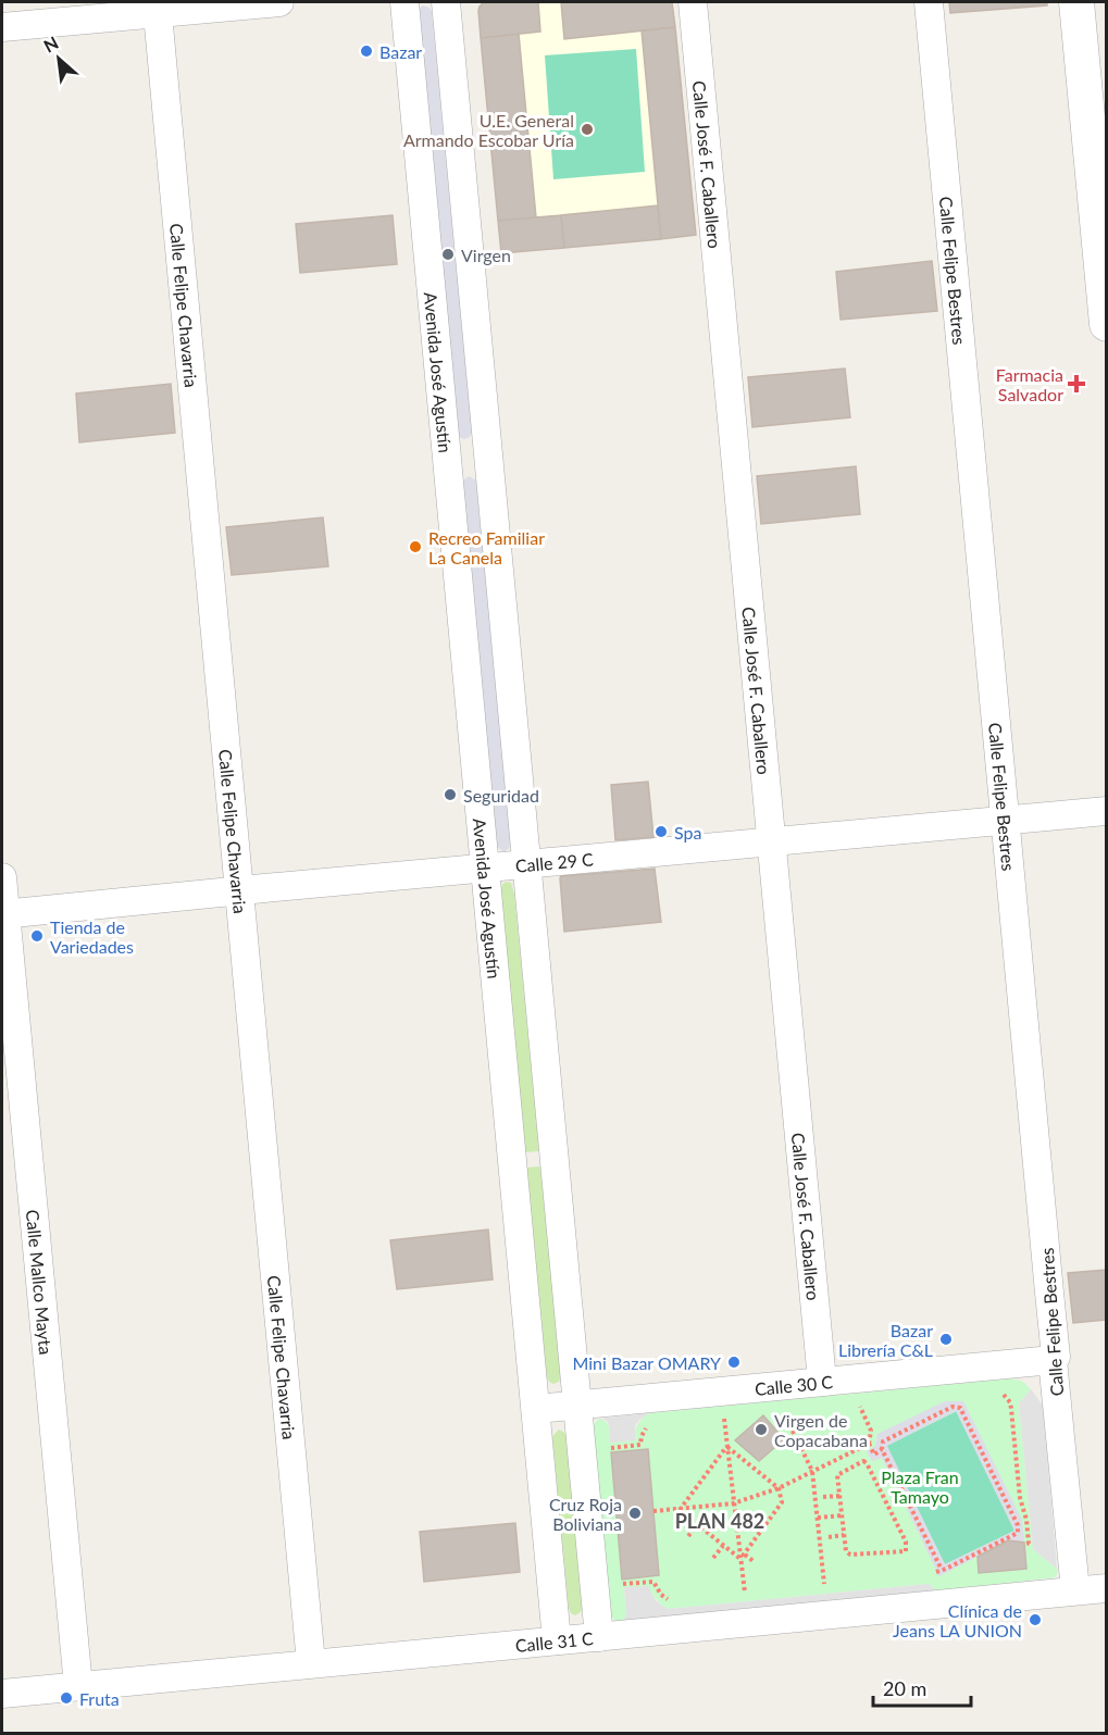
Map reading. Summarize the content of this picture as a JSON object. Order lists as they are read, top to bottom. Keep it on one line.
{"streets":{"street":["Calle José F. Caballero","Calle Felipe Bestres","Calle Felipe Chavarria","Avenida José Agustín","Calle 29 C","Calle Mallco Mayta","Calle 30 C","Calle 31 C"]},"crossings":[["Calle José F. Caballero","Calle 29 C"],["Calle José F. Caballero","Calle 30 C"],["Calle Felipe Bestres","Calle 29 C"],["Calle Felipe Bestres","Calle 30 C"],["Calle Felipe Bestres","Calle 31 C"],["Calle Felipe Chavarria","Calle 29 C"],["Calle Felipe Chavarria","Calle 31 C"],["Avenida José Agustín","Calle 29 C"],["Avenida José Agustín","Calle 30 C"],["Avenida José Agustín","Calle 31 C"],["Calle 29 C","Calle Mallco Mayta"],["Calle Mallco Mayta","Calle 31 C"]],"districts":["PLAN 482"],"parks":["Plaza Fran Tamayo"],"places":{"other":["Bazar","U.E. General Armando Escobar Uría","Virgen","Recreo Familiar La Canela","Seguridad","Spa","Tienda de Variedades","Bazar Librería C&L","Mini Bazar OMARY","Virgen de Copacabana","Cruz Roja Boliviana","Clínica de Jeans LA UNION","Fruta"],"health":["Farmacia Salvador"]},"scale_bar":"20 m","north":"top left"}
